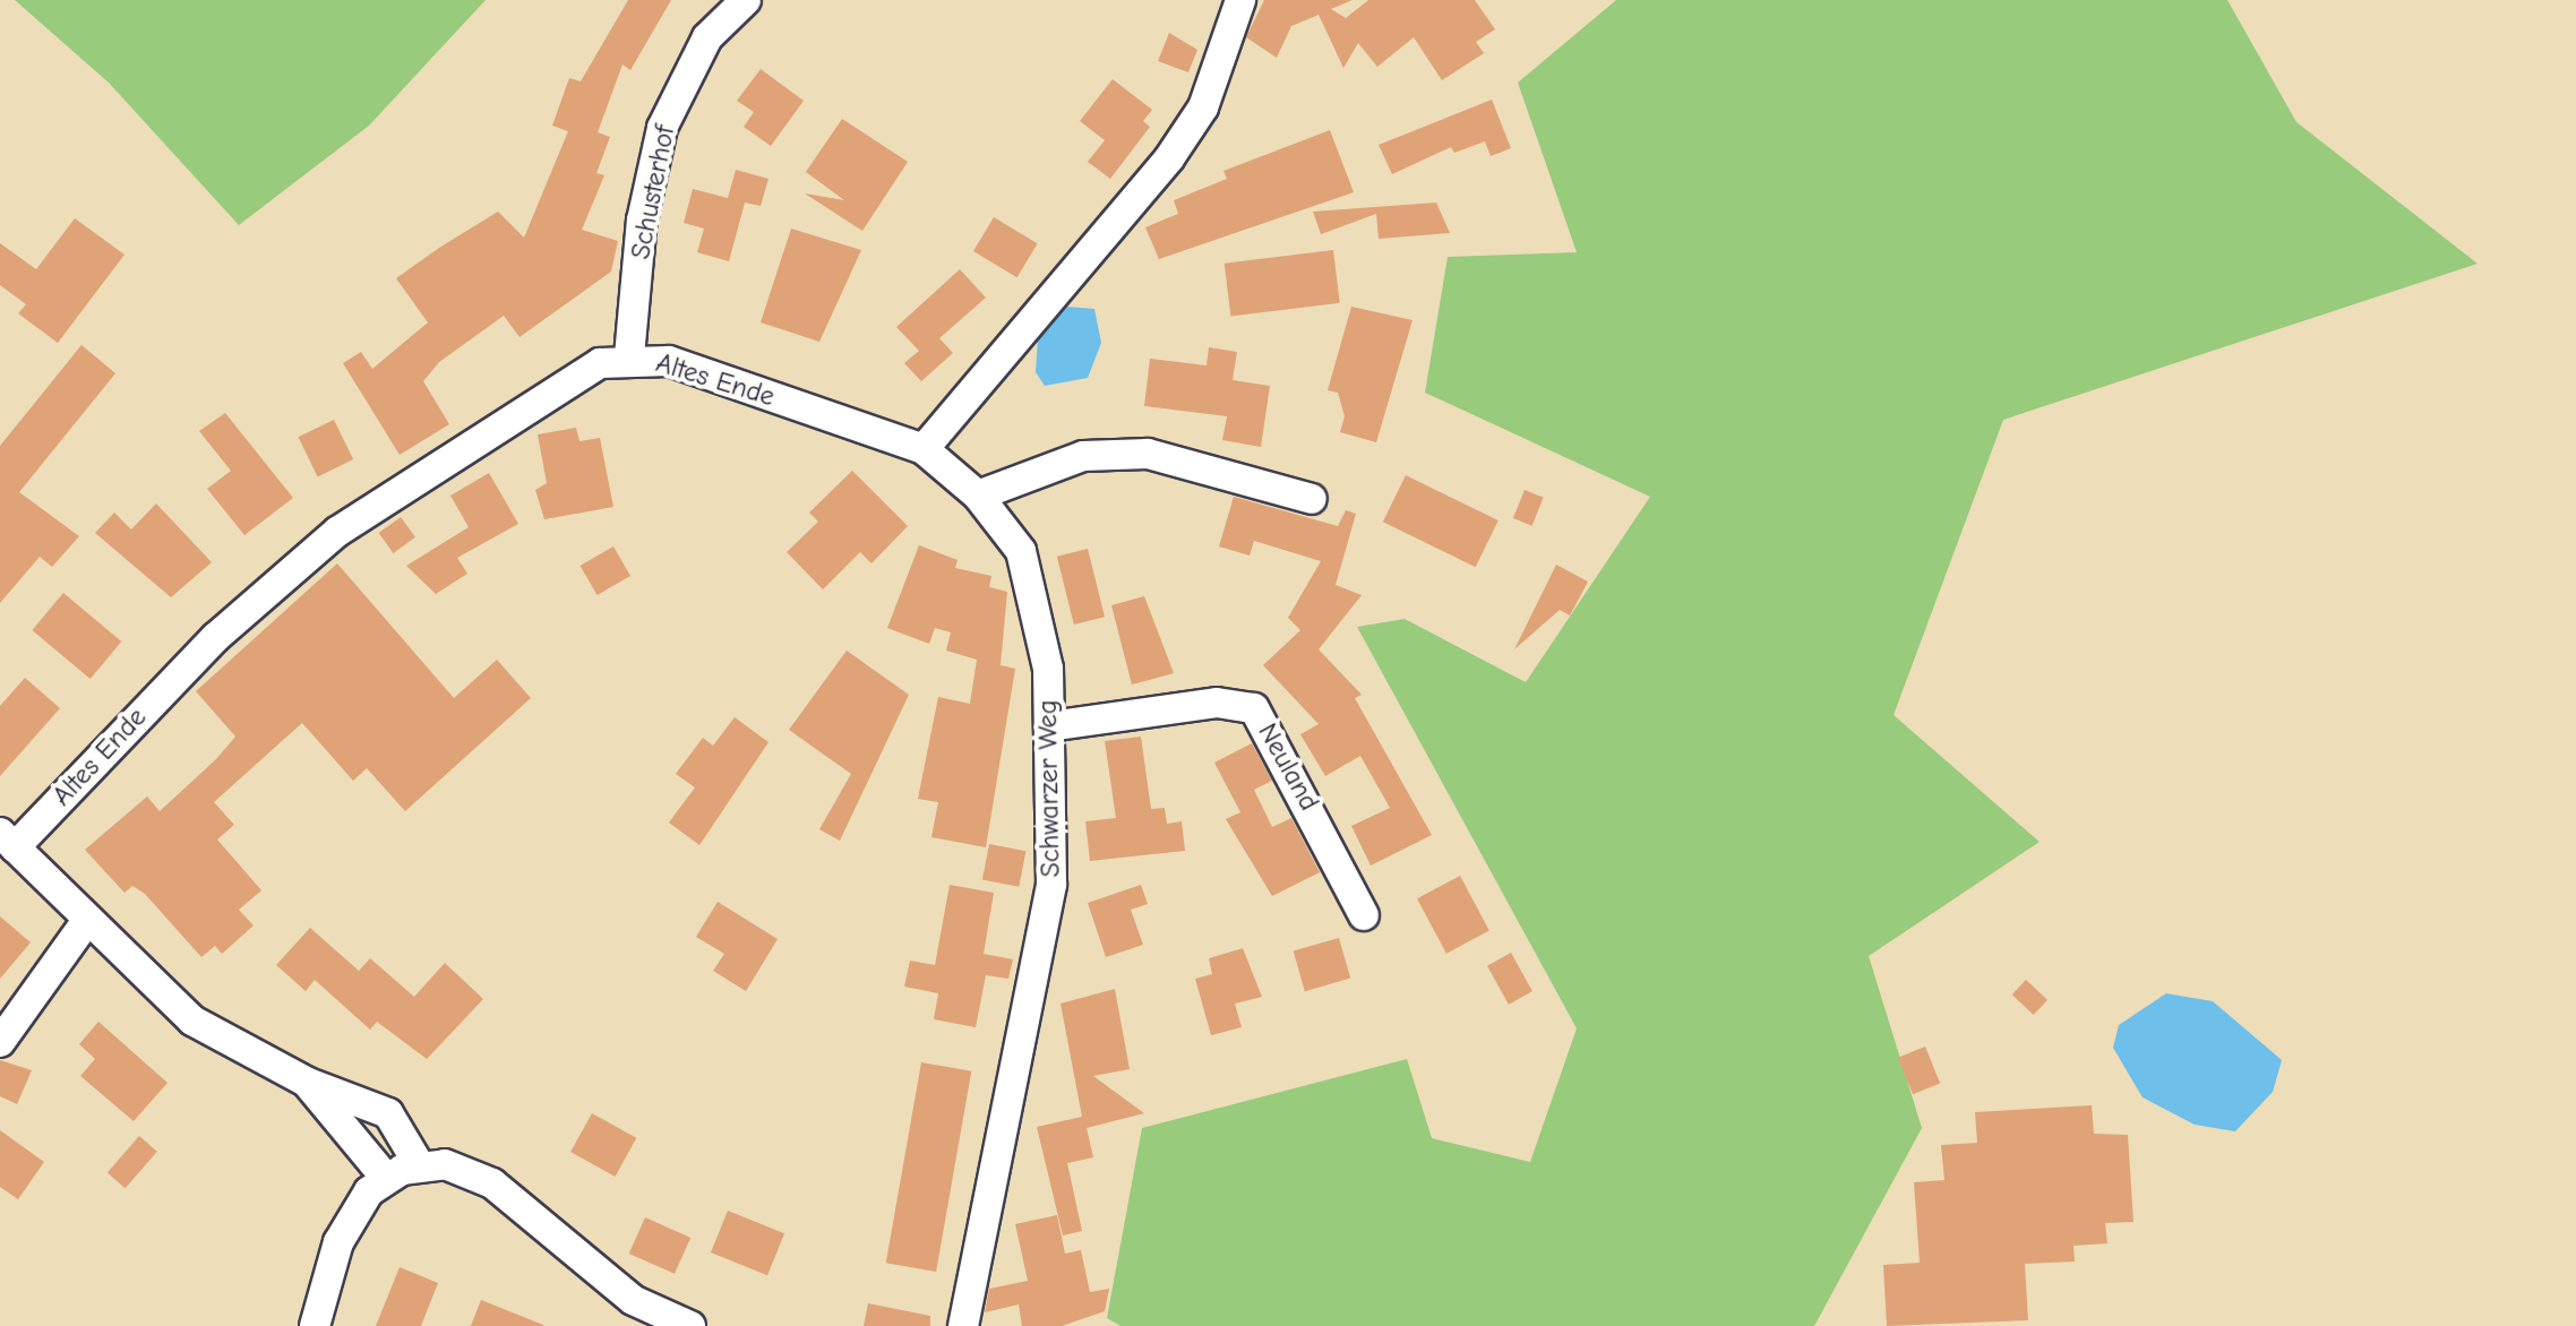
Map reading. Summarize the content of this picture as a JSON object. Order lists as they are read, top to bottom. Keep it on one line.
{"streets":{"street":["Schusterhof","Altes Ende","Neuland","Schwarzer Weg"]},"crossings":[["Schusterhof","Altes Ende"],["Altes Ende","Schwarzer Weg"],["Neuland","Schwarzer Weg"]]}
